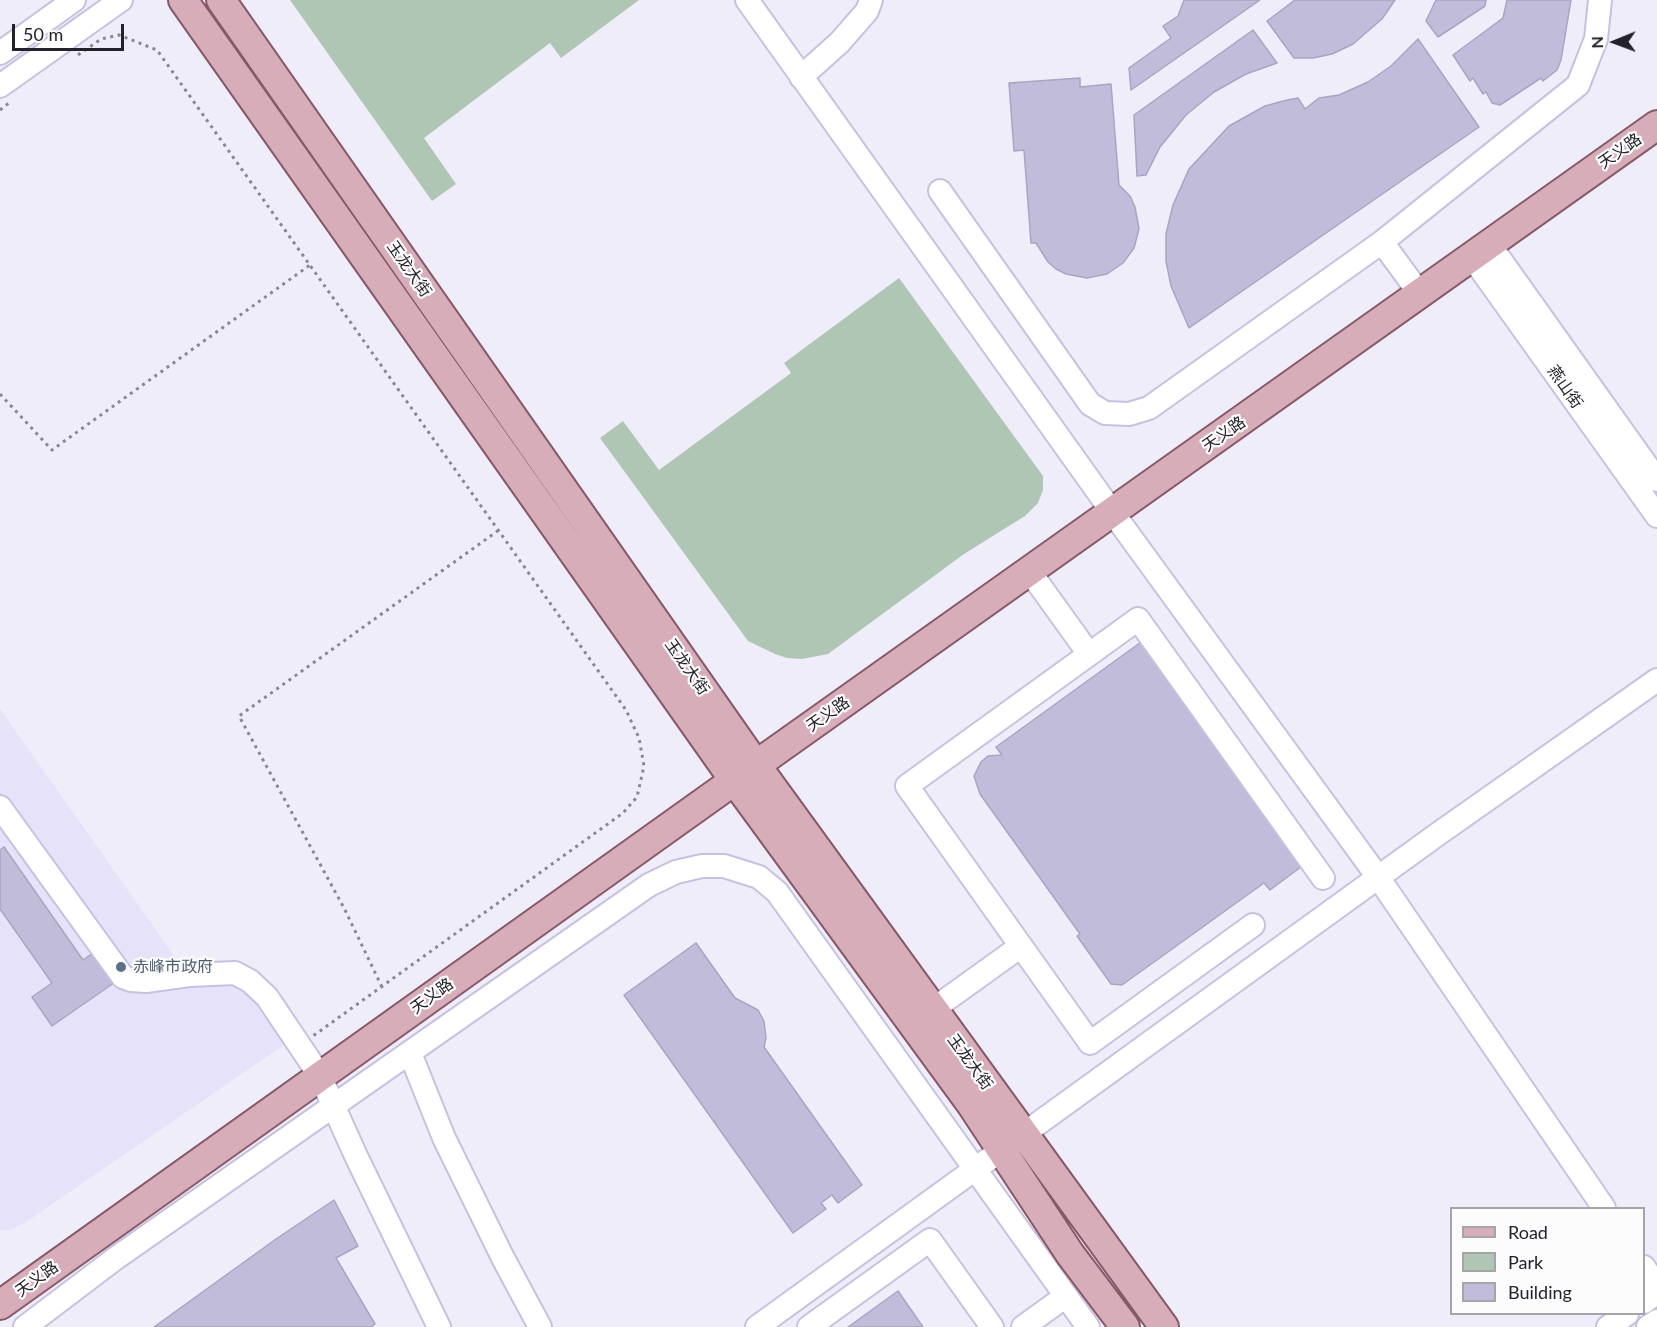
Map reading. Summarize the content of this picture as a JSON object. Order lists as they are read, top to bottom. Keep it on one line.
{"streets":{"main road":["天义路","玉龙大街"],"street":["燕山街"]},"crossings":[["天义路","玉龙大街"],["天义路","燕山街"]],"places":["赤峰市政府"],"legend":["Road","Park","Building"],"scale_bar":"50 m","north":"left"}
